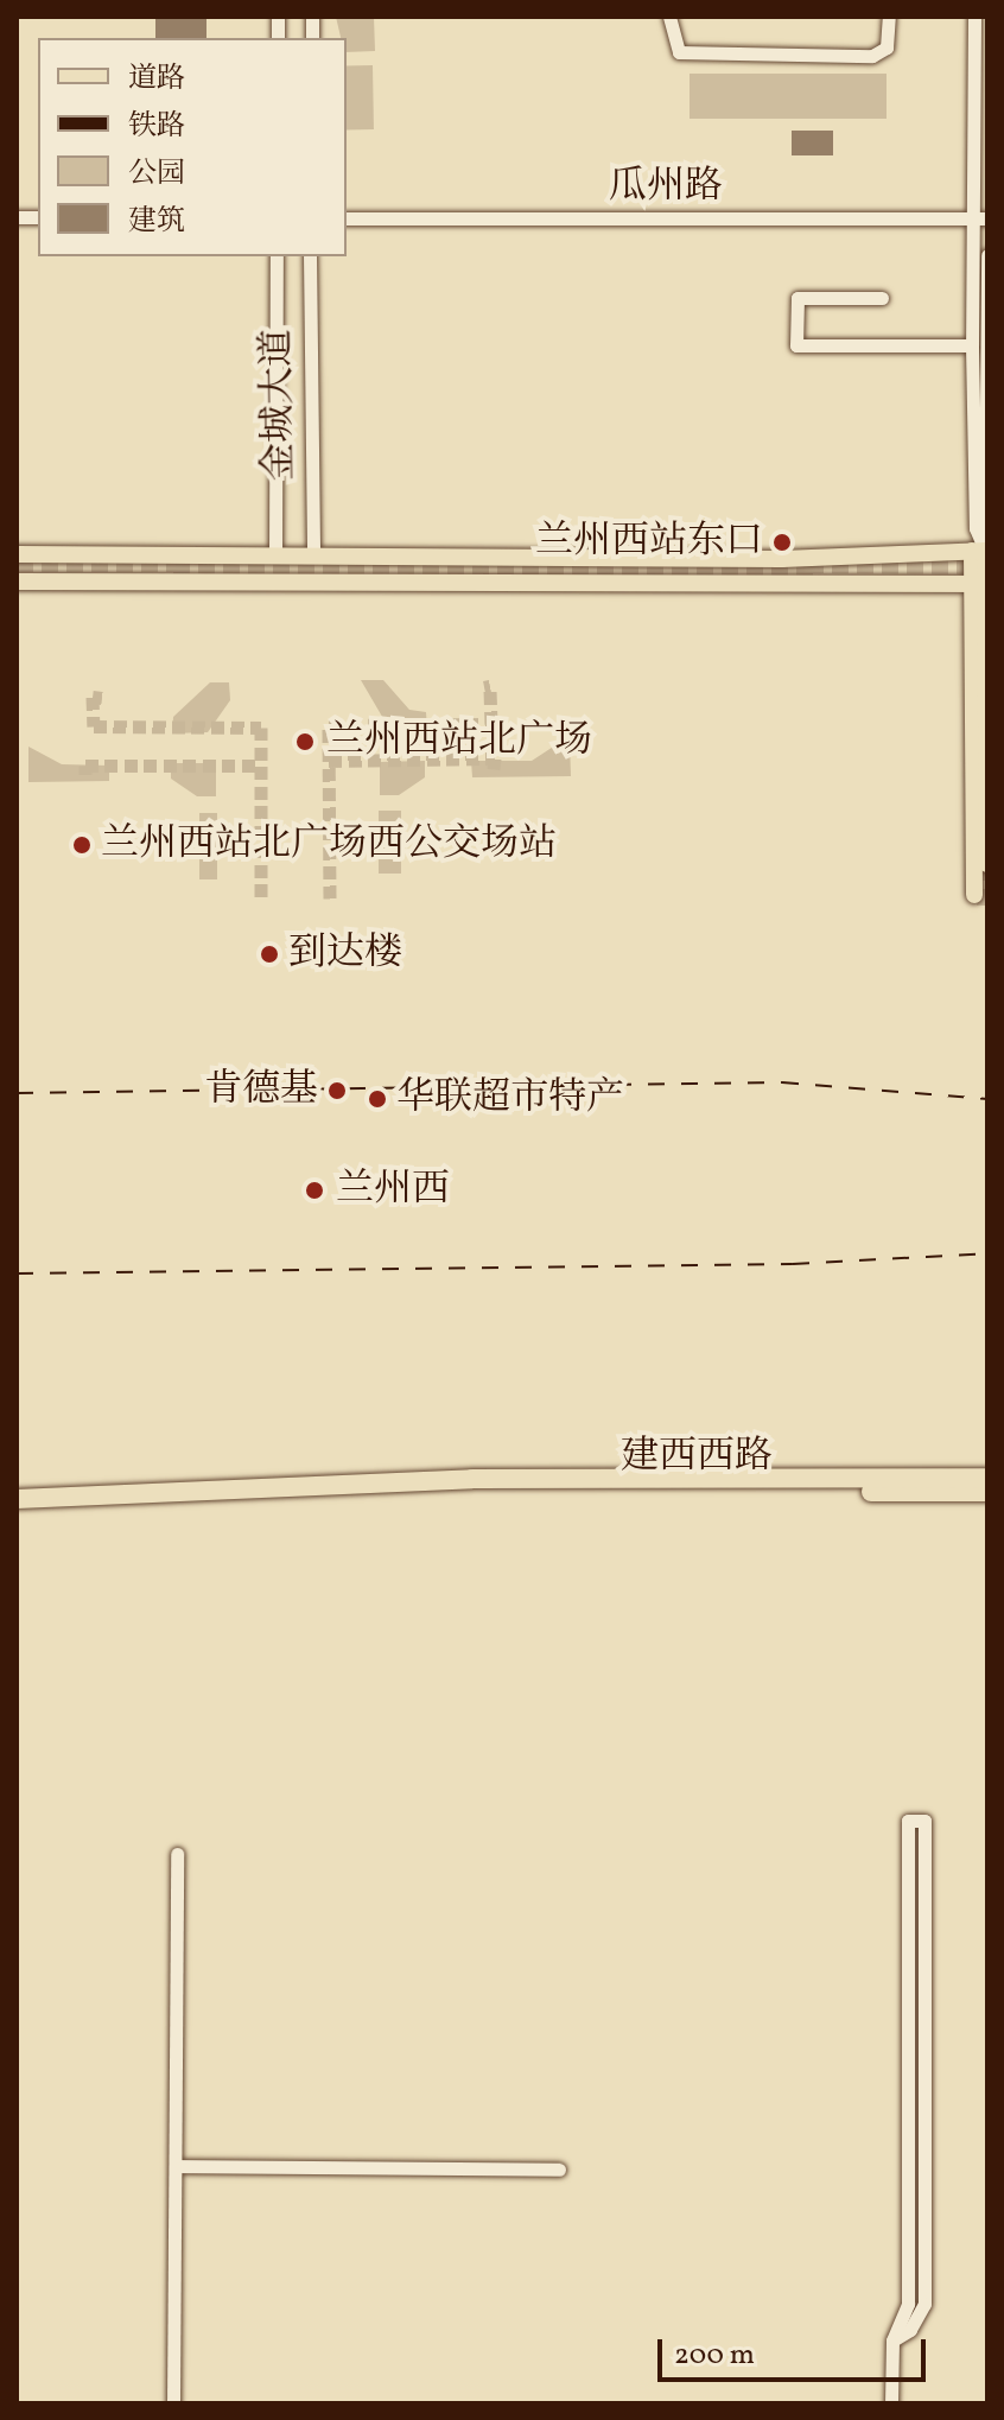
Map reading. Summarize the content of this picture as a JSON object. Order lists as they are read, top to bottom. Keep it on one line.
{"streets":{"highway":["建西西路"],"street":["瓜州路","金城大道"]},"places":["兰州西站东口","兰州西站北广场","兰州西站北广场西公交场站","到达楼","肯德基","华联超市特产","兰州西"],"legend":["道路","铁路","公园","建筑"],"scale_bar":"200 m"}
